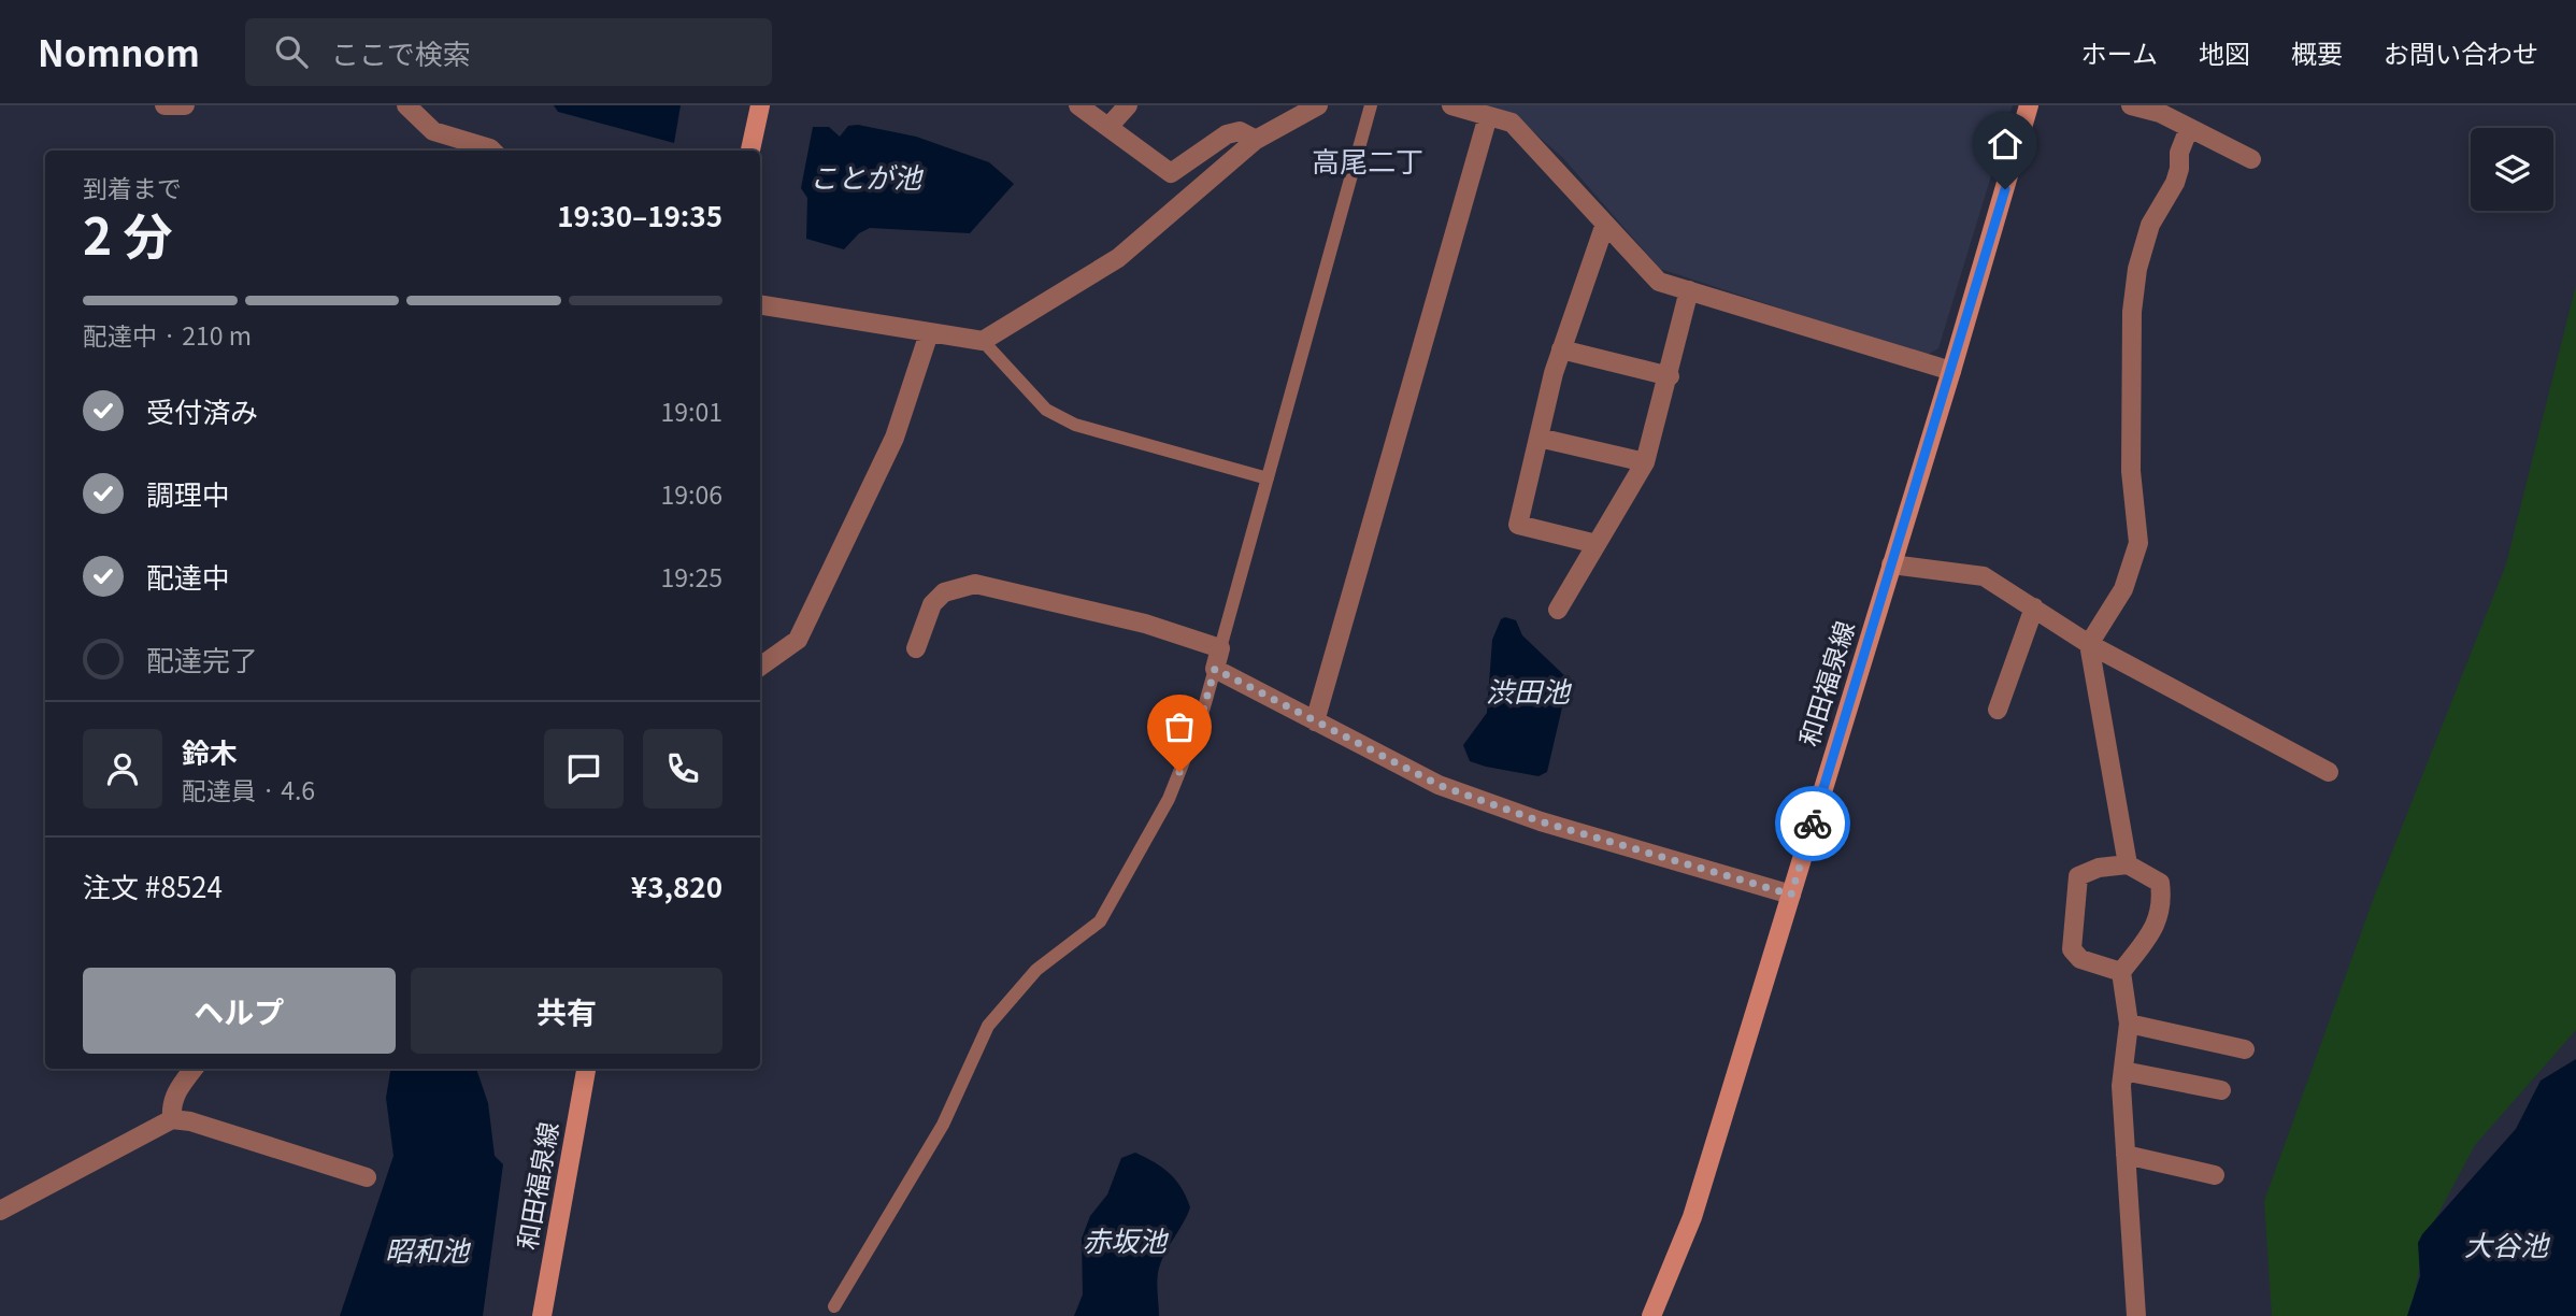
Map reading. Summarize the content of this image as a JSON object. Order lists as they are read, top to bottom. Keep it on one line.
{"streets":{"main road":["和田福泉線"]},"districts":["高尾二丁"],"water":["ことが池","渋田池","赤坂池","大谷池","昭和池"],"page":{"header":"Nomnom","search":"ここで検索","nav":["ホーム","地図","概要","お問い合わせ"],"heading":["2 分","到着まで","19:30–19:35"],"panel":["鈴木","配達員 · 4.6","注文 #8524","¥3,820"],"bar":"配達中 · 210 m","list":[["受付済み","19:01"],["調理中","19:06"],["配達中","19:25"],"配達完了"],"buttons":["ヘルプ","共有"]}}
